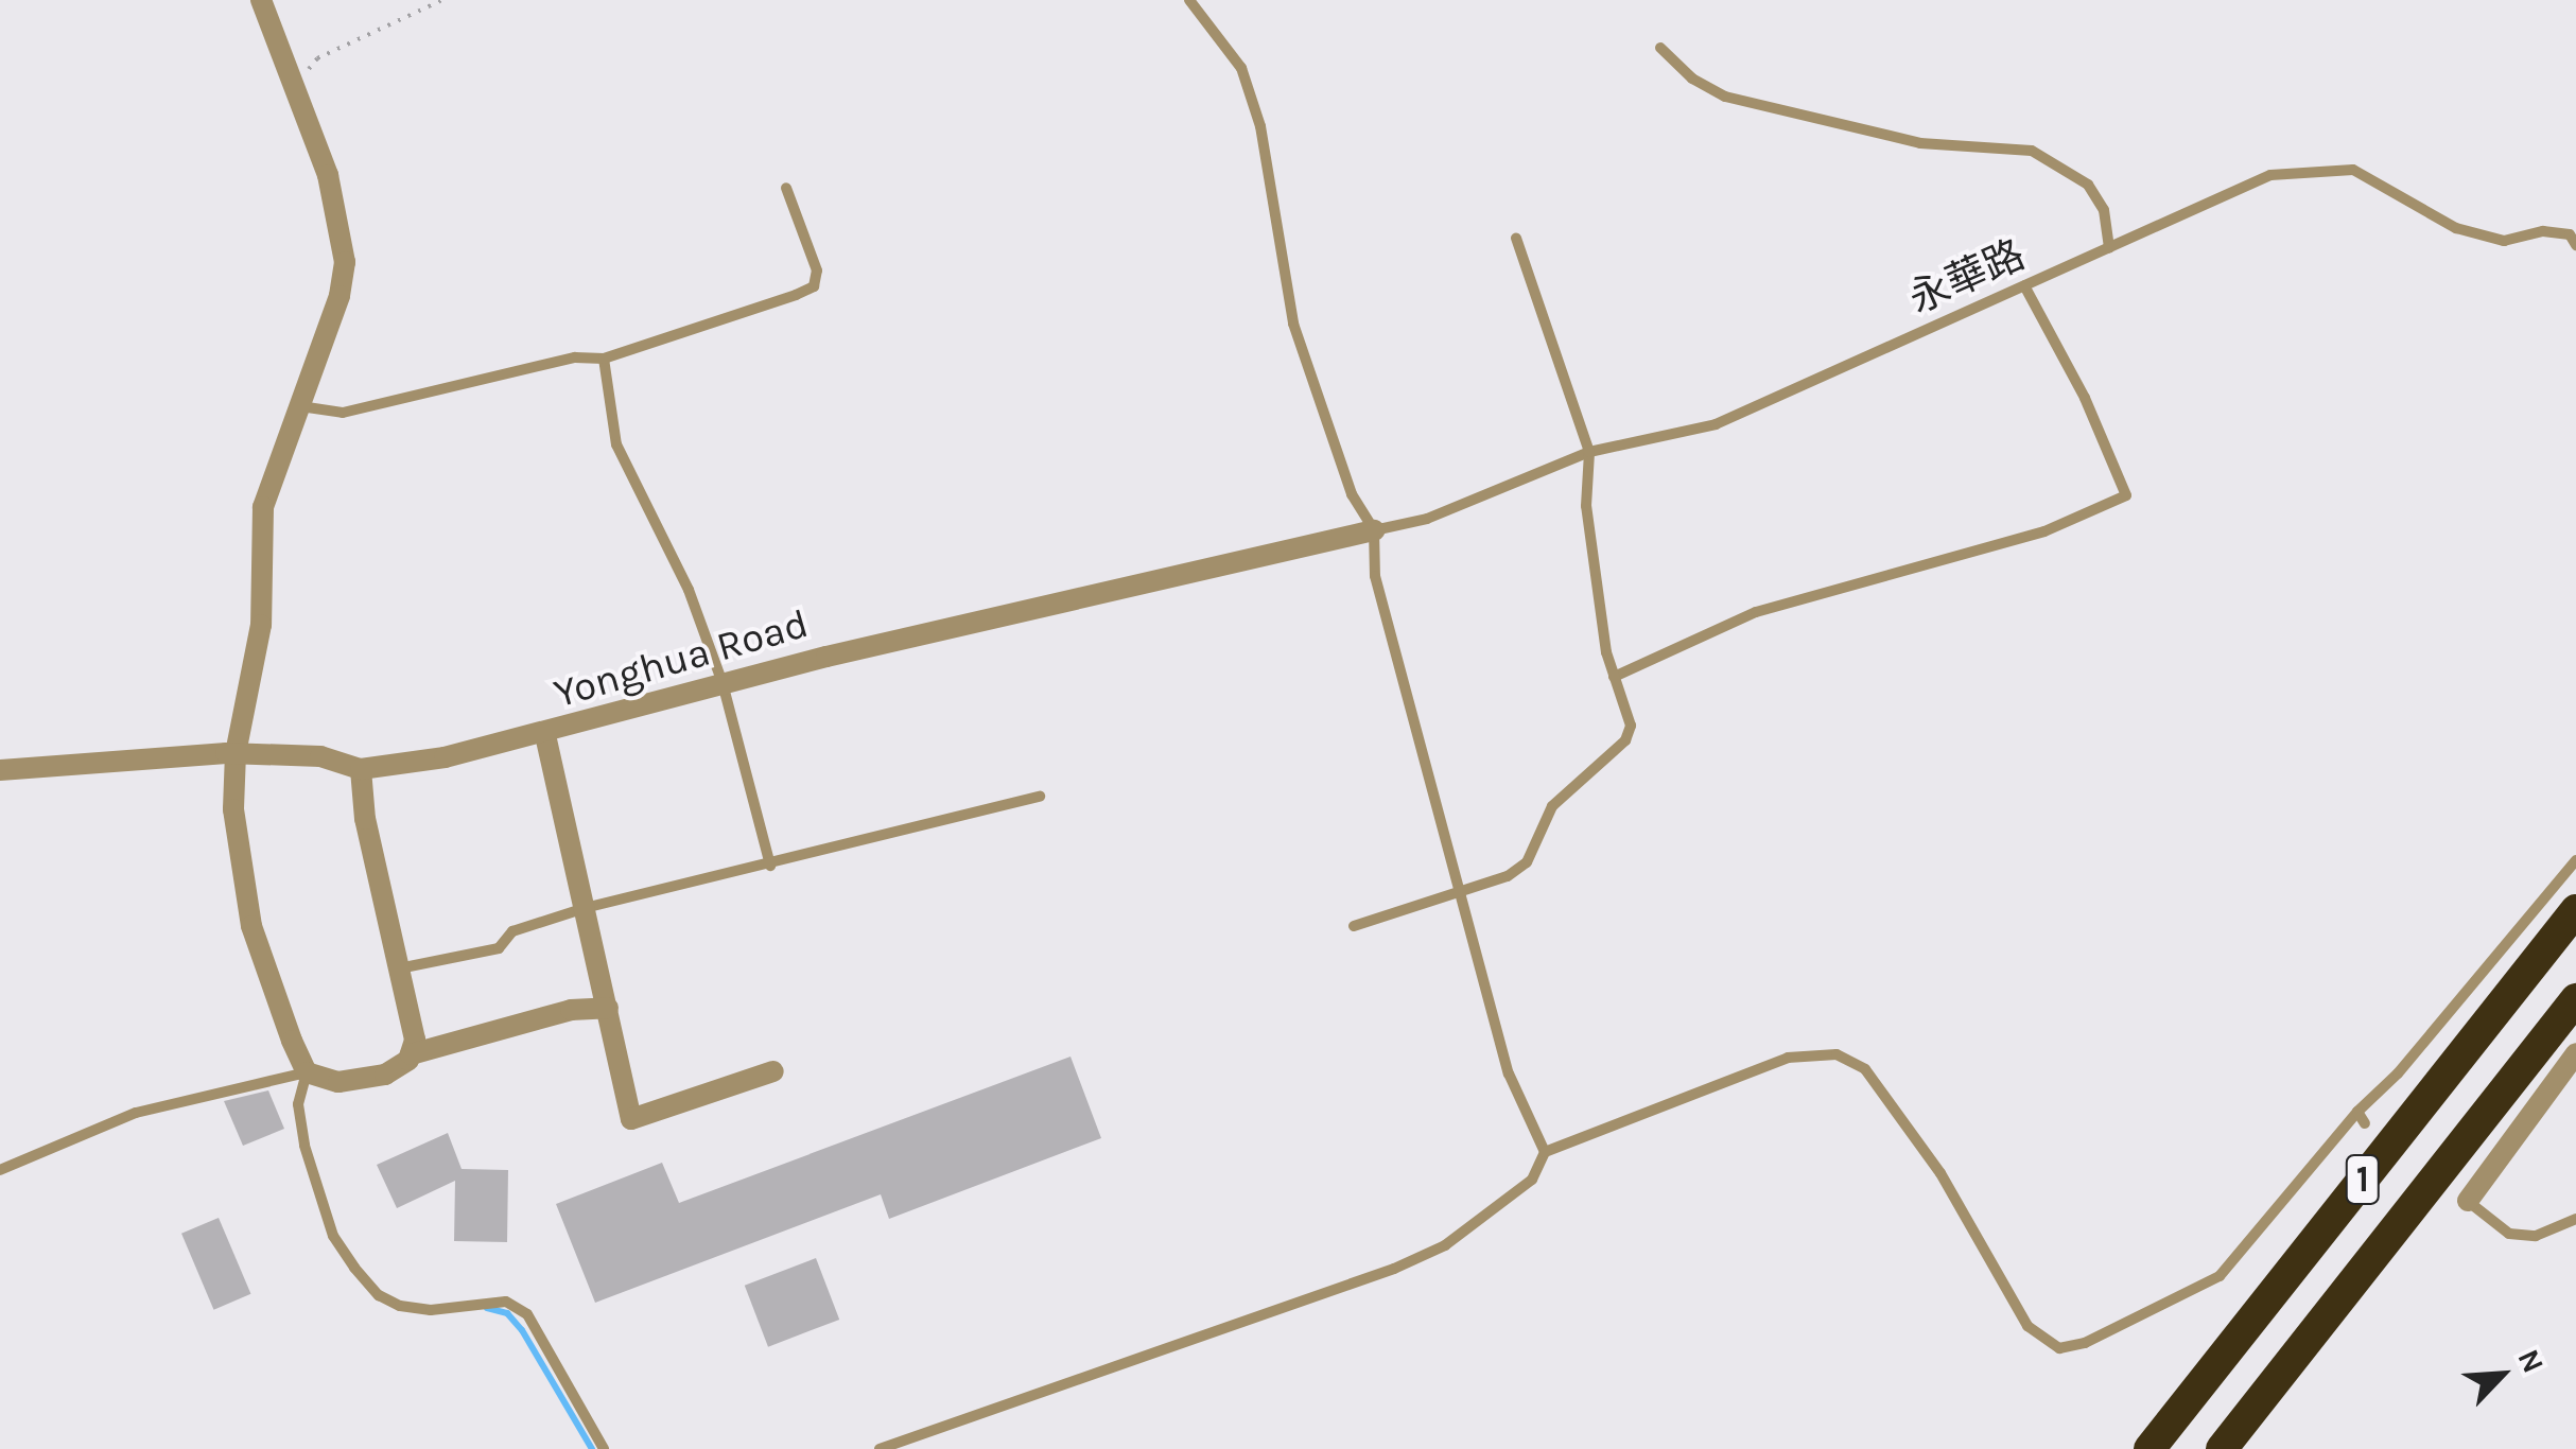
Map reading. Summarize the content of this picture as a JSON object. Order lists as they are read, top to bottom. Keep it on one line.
{"streets":{"highway":["1"],"street":["Yonghua Road"],"lane":["永華路"]},"crossings":[["永華路","Yonghua Road"]],"north":"top right"}
